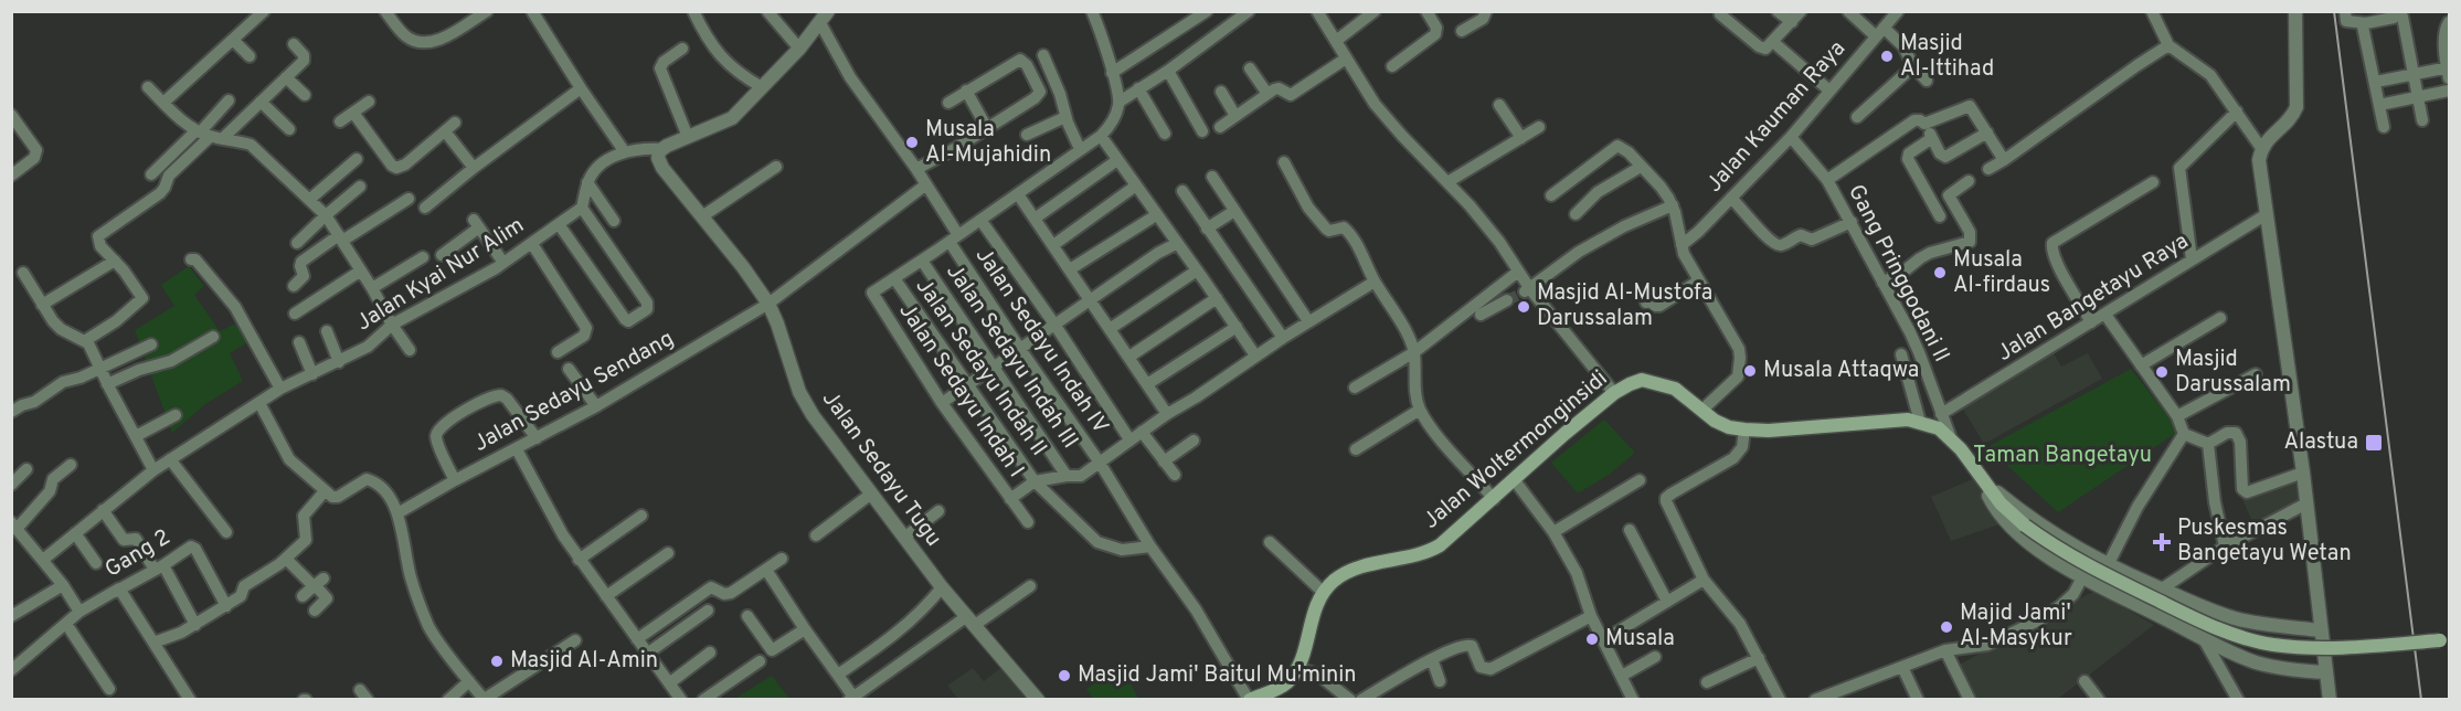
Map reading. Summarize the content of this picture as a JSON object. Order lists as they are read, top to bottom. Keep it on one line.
{"streets":{"main road":["Jalan Woltermonginsidi"],"street":["Jalan Kauman Raya","Gang Pringgodani II","Jalan Kyai Nur Alim","Jalan Bangetayu Raya","Jalan Sedayu Indah IV","Jalan Sedayu Indah III","Jalan Sedayu Indah II","Jalan Sedayu Indah I","Jalan Sedayu Sendang","Jalan Sedayu Tugu","Gang 2"]},"crossings":[["Jalan Kauman Raya","Gang Pringgodani II"],["Gang Pringgodani II","Jalan Bangetayu Raya"],["Gang Pringgodani II","Jalan Woltermonginsidi"],["Jalan Sedayu Indah IV","Jalan Sedayu Indah II"],["Jalan Sedayu Indah IV","Jalan Sedayu Sendang"],["Jalan Sedayu Indah II","Jalan Sedayu Indah I"],["Jalan Sedayu Sendang","Jalan Sedayu Tugu"]],"parks":["Taman Bangetayu"],"places":{"other":["Masjid Al-Ittihad","Musala Al-Mujahidin","Musala Al-firdaus","Masjid Al-Mustofa Darussalam","Musala Attaqwa","Masjid Darussalam","Majid Jami' Al-Masykur","Musala","Masjid Al-Amin","Masjid Jami' Baitul Mu'minin"],"transit":["Alastua"],"health":["Puskesmas Bangetayu Wetan"]}}
